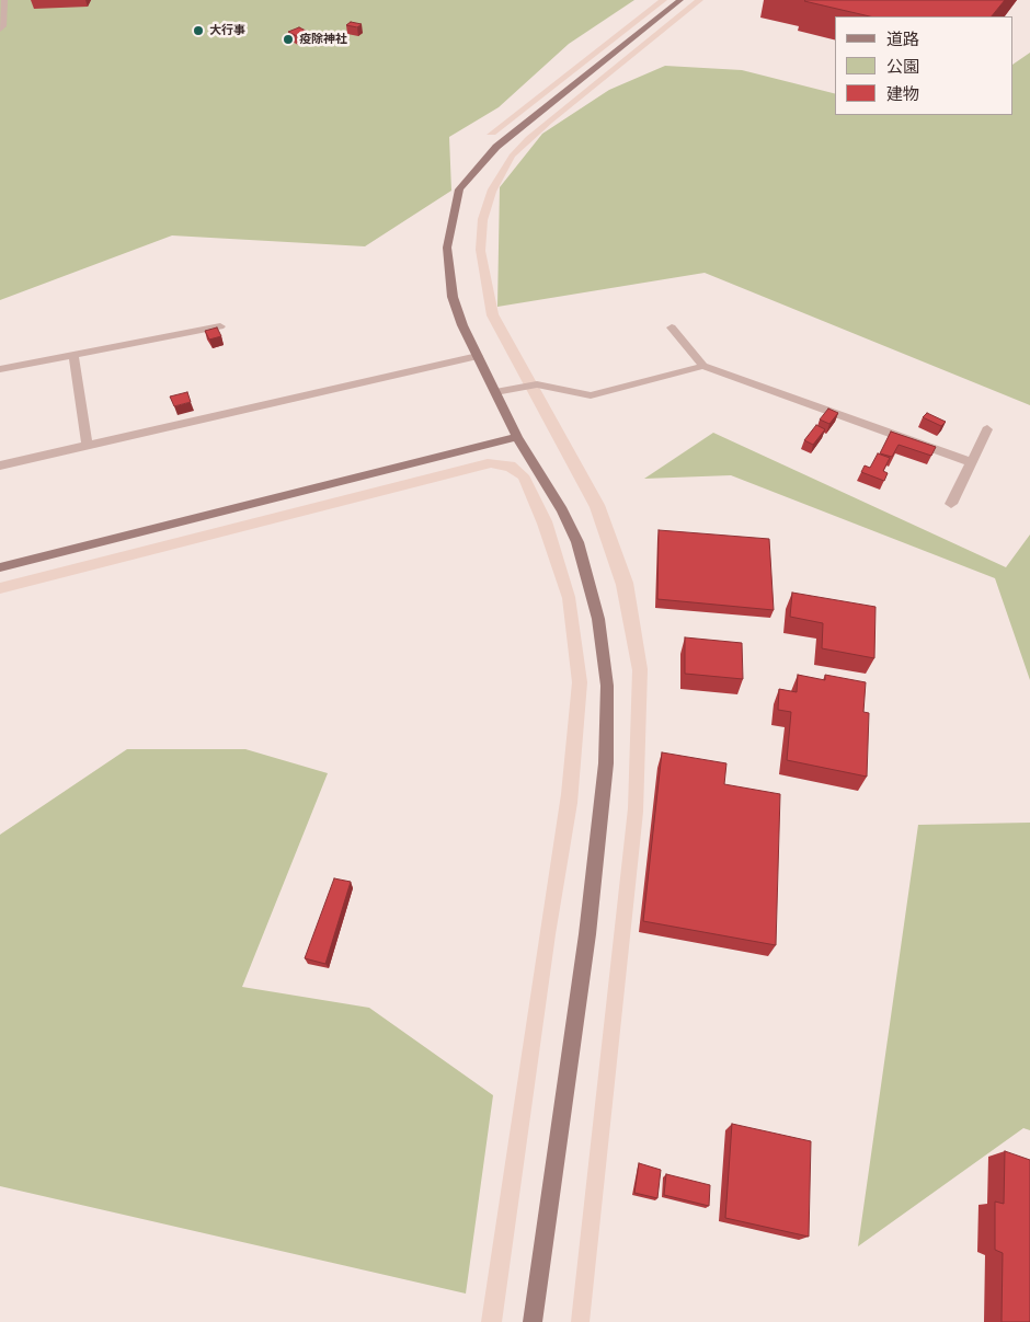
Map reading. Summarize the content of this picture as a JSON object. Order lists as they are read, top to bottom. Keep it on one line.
{"places":["大行事","疫除神社"],"legend":["道路","公園","建物"]}
